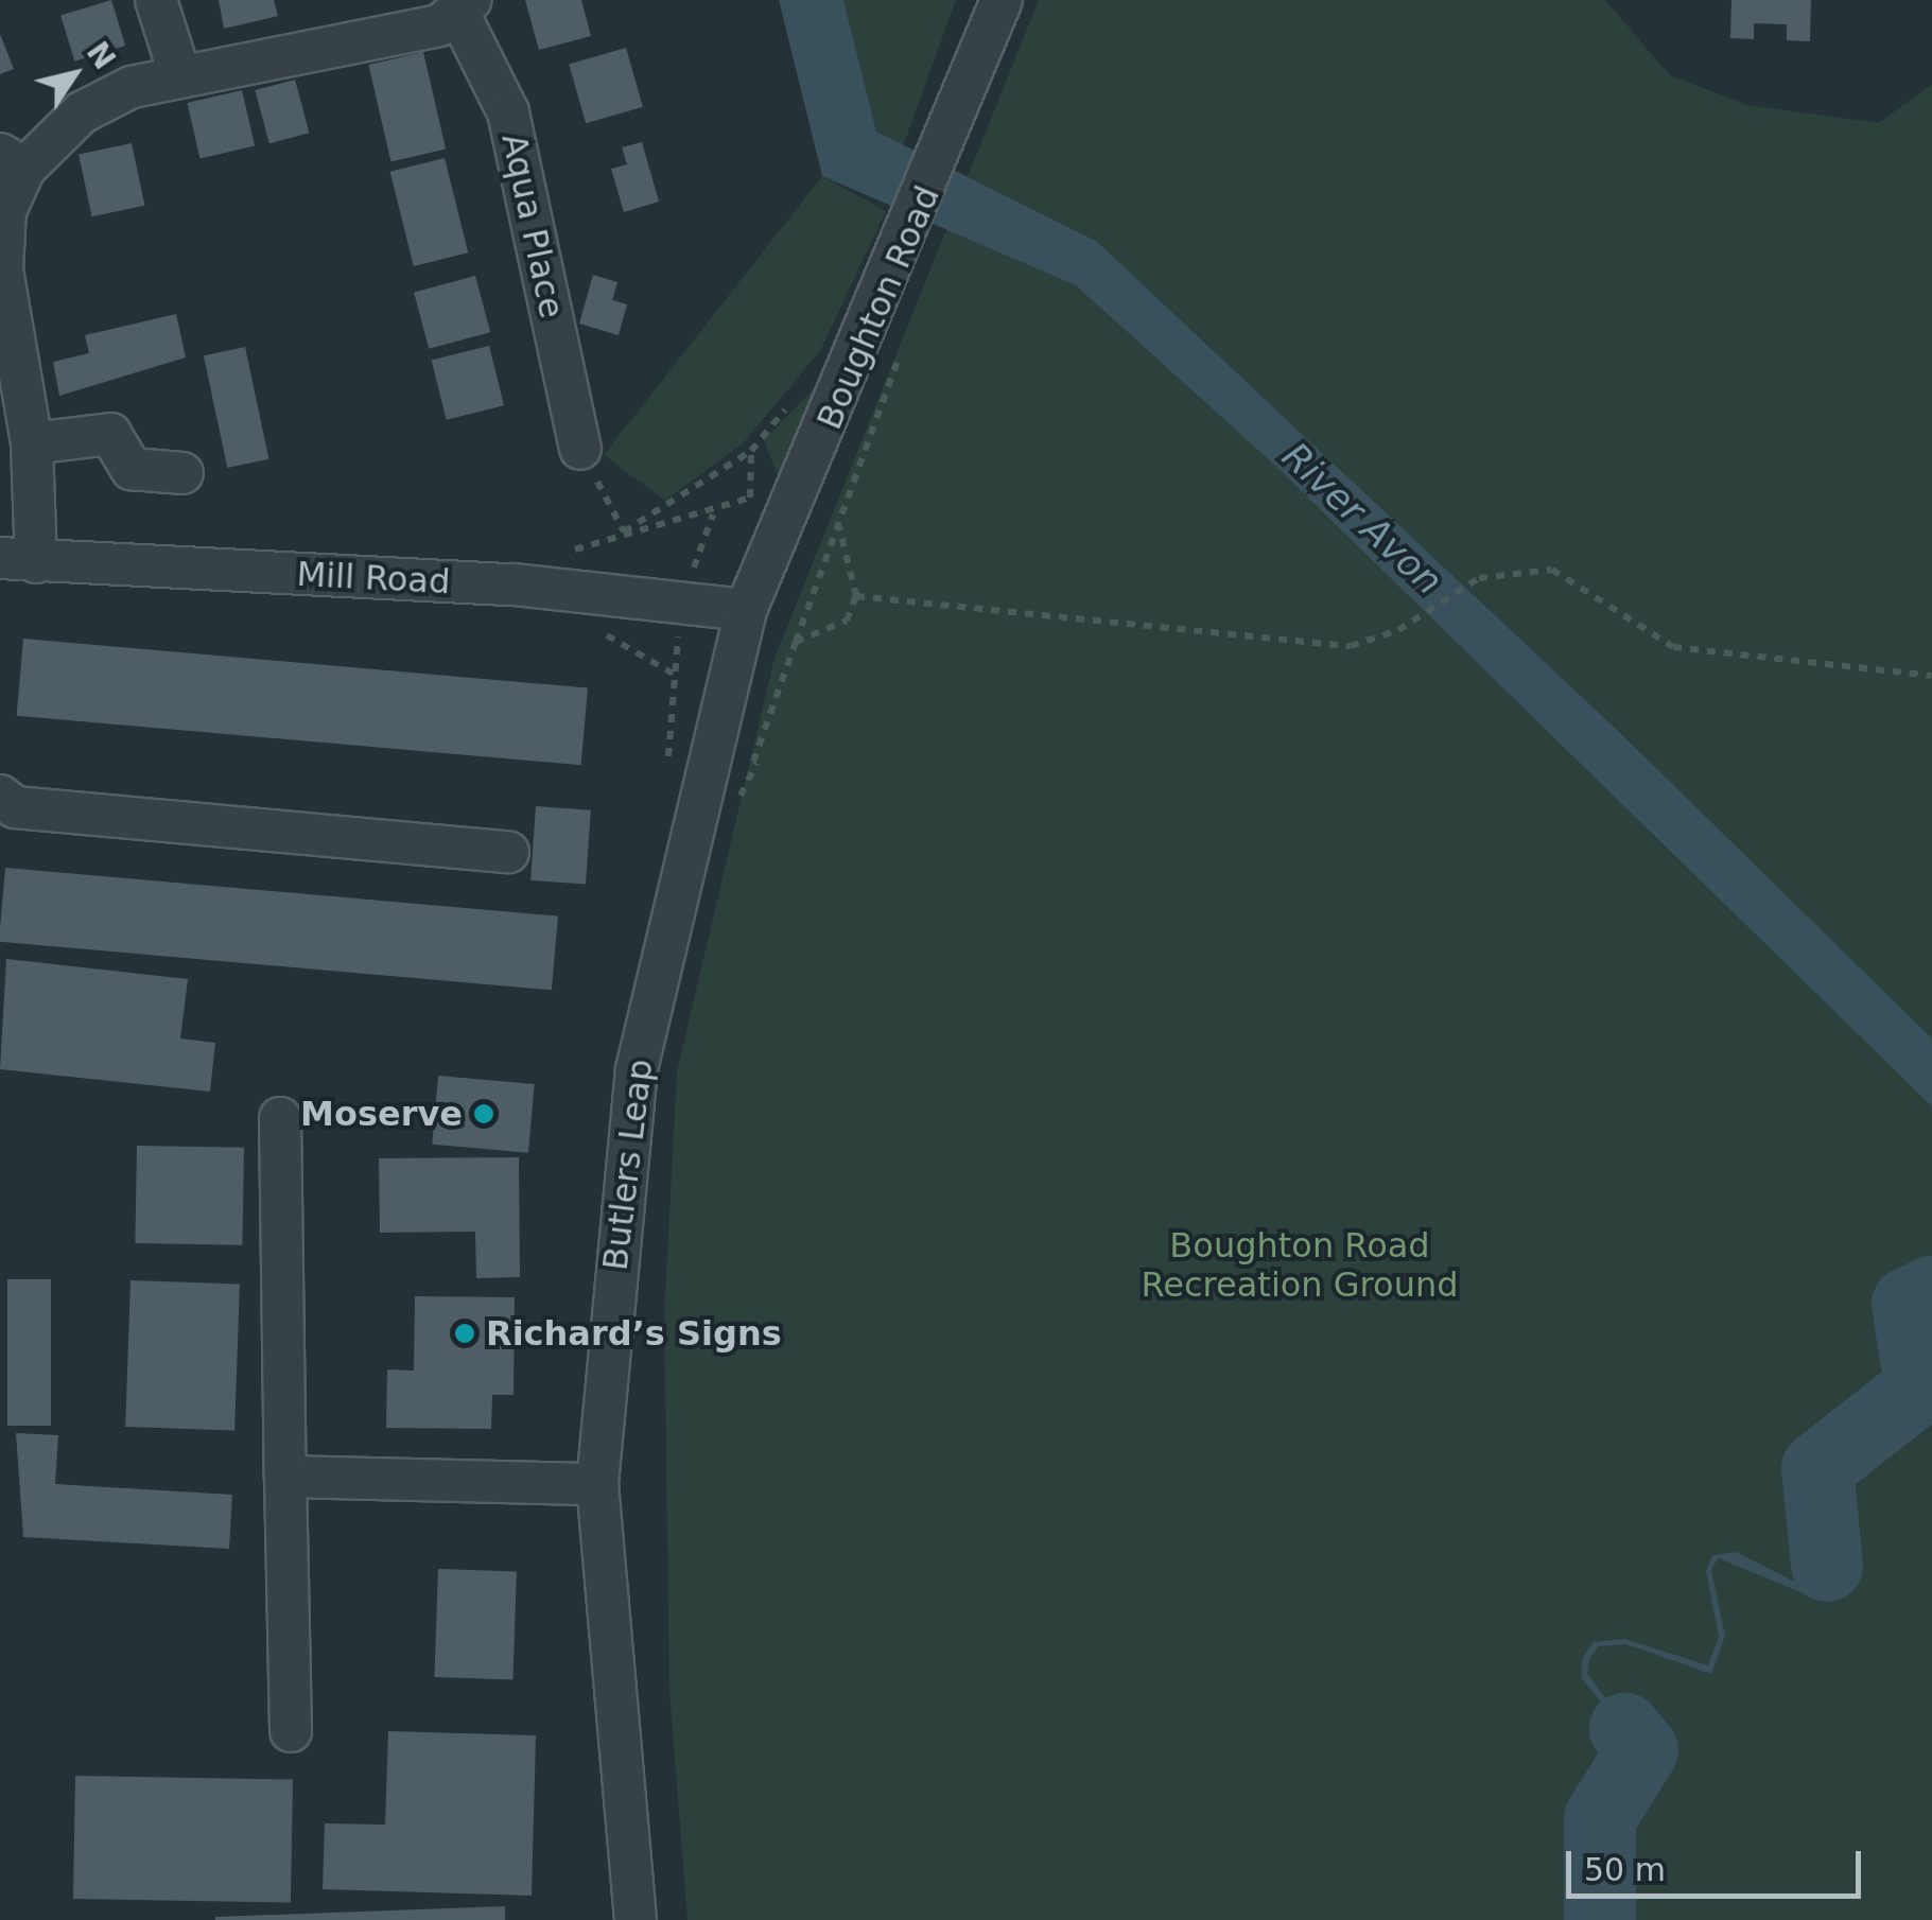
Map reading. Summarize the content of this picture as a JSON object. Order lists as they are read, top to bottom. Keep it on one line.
{"streets":{"street":["Aqua Place","Boughton Road","Mill Road","Butlers Leap"]},"crossings":[["Aqua Place","Mill Road"],["Boughton Road","Mill Road"],["Boughton Road","Butlers Leap"],["Mill Road","Butlers Leap"]],"water":["River Avon"],"parks":["Boughton Road Recreation Ground"],"places":["Moserve","Richard’s Signs"],"scale_bar":"50 m","north":"top right"}
